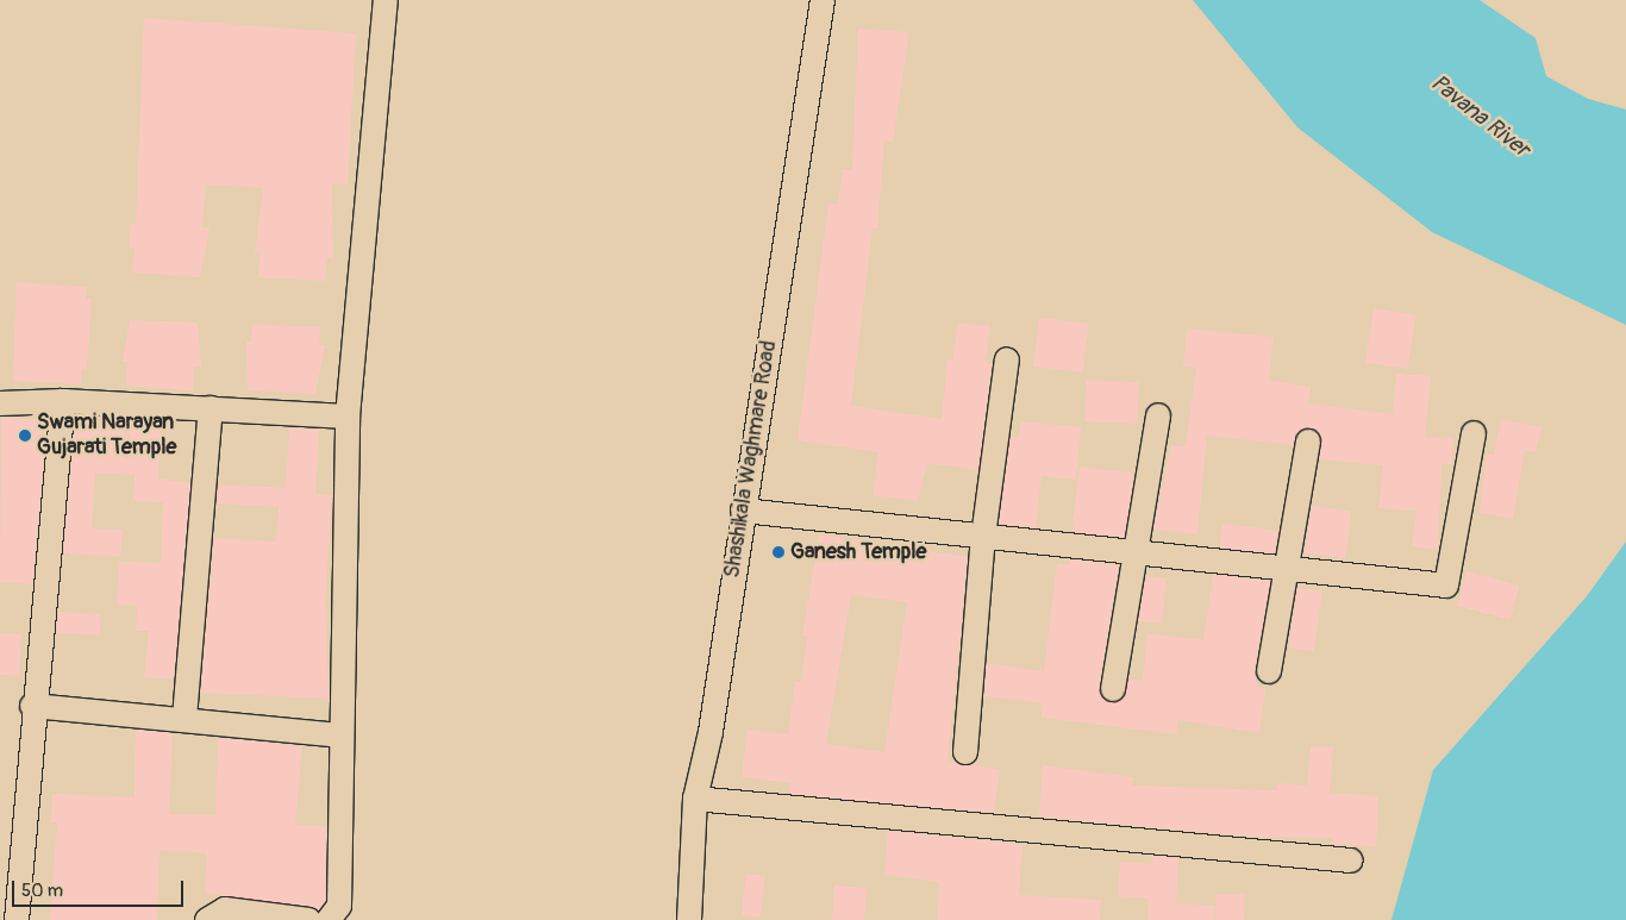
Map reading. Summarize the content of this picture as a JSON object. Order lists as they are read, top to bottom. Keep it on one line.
{"streets":{"street":["Shashikala Waghmare Road"]},"water":["Pavana River"],"places":["Swami Narayan Gujarati Temple","Ganesh Temple"],"scale_bar":"50 m"}
